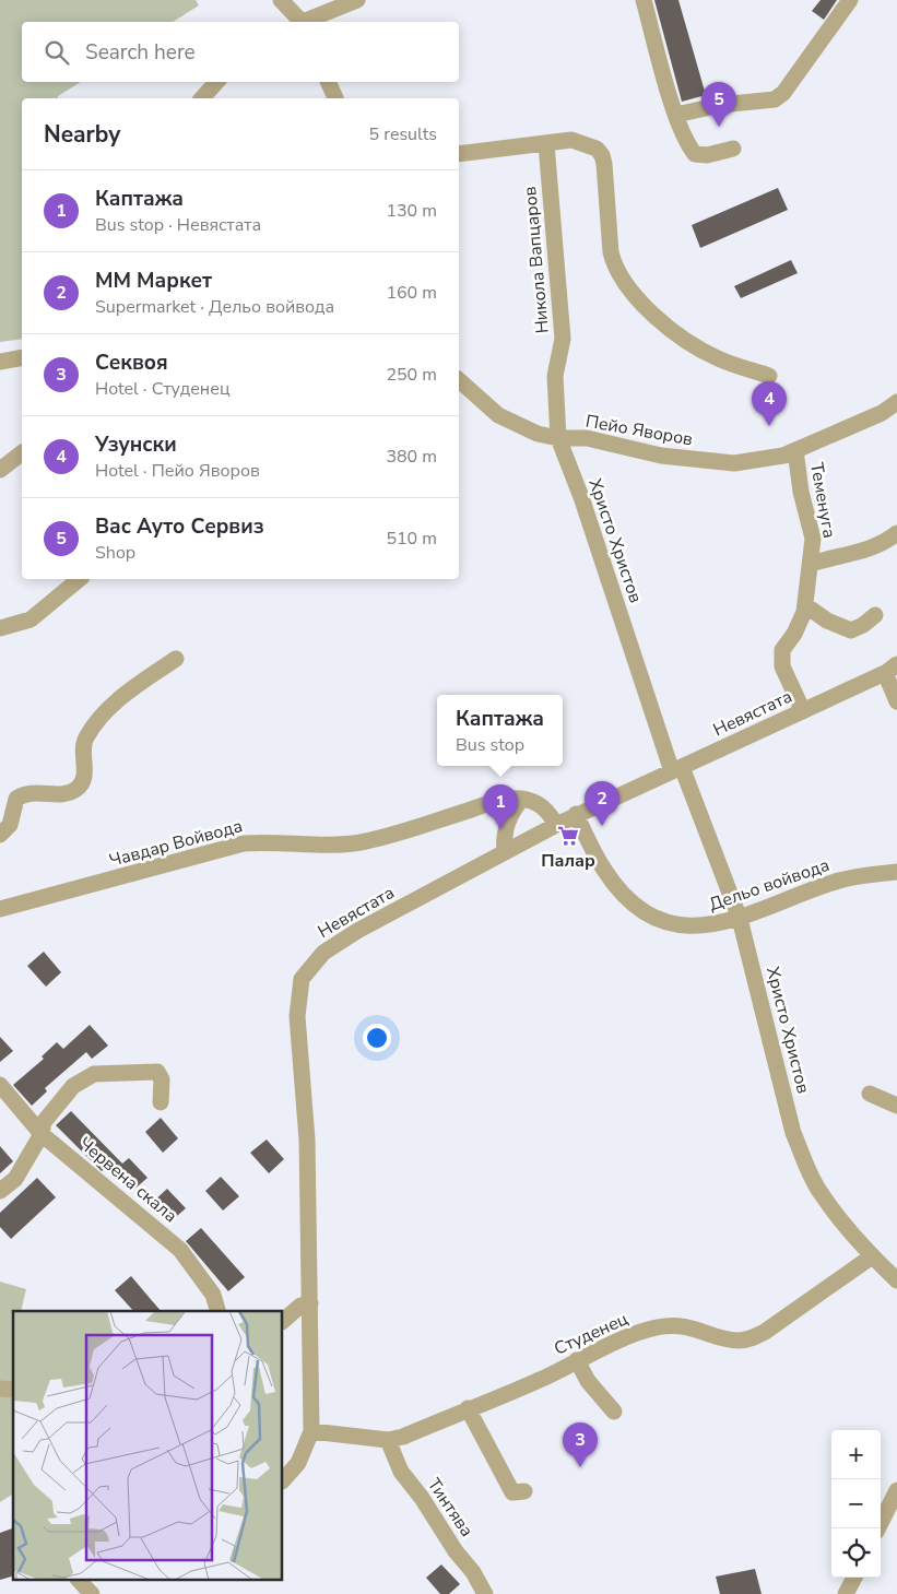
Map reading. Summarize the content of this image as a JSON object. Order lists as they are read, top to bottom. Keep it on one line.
{"streets":{"street":["Никола Вапцаров","Пейо Яворов","Теменуга","Христо Христов","Невястата","Чавдар Войвода","Дельо войвода","Червена скала","Студенец","Тинтява"]},"crossings":[["Никола Вапцаров","Пейо Яворов"],["Никола Вапцаров","Христо Христов"],["Пейо Яворов","Теменуга"],["Пейо Яворов","Христо Христов"],["Теменуга","Невястата"],["Христо Христов","Невястата"],["Христо Христов","Дельо войвода"],["Христо Христов","Студенец"],["Невястата","Дельо войвода"],["Невястата","Студенец"],["Студенец","Тинтява"]],"places":{"supermarket":["Палар"]},"page":{"search":"Search here","pins":["5","4","2","1","3"],"heading":["Nearby","5 results"],"list":[{"mark":"1","name":"Каптажа","note":"Bus stop · Невястата","value":"130 m"},{"mark":"2","name":"ММ Маркет","note":"Supermarket · Дельо войвода","value":"160 m"},{"mark":"3","name":"Секвоя","note":"Hotel · Студенец","value":"250 m"},{"mark":"4","name":"Узунски","note":"Hotel · Пейо Яворов","value":"380 m"},{"mark":"5","name":"Вас Ауто Сервиз","note":"Shop","value":"510 m"}],"popup":["Каптажа","Bus stop"],"map_buttons":["+","−"]}}
